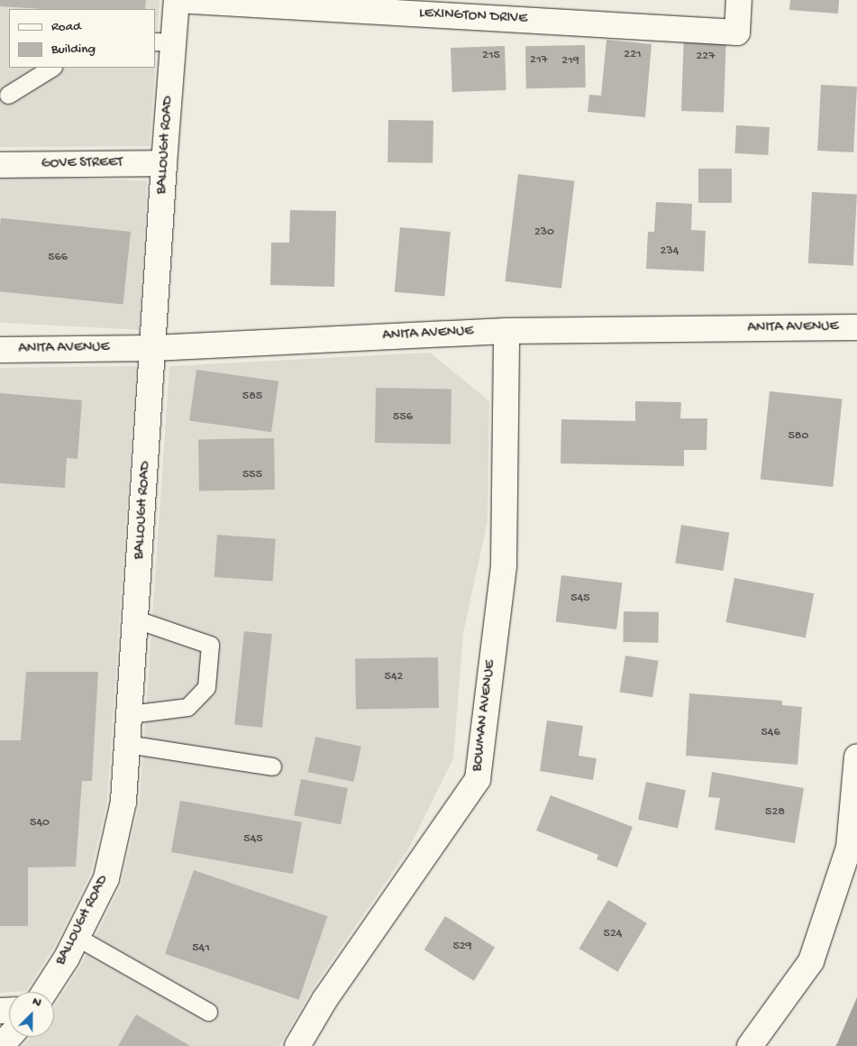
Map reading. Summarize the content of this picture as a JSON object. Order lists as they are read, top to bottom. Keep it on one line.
{"streets":{"street":["LEXINGTON DRIVE","BALLOUGH ROAD","GOVE STREET","ANITA AVENUE","BOWMAN AVENUE"]},"crossings":[["LEXINGTON DRIVE","BALLOUGH ROAD"],["BALLOUGH ROAD","GOVE STREET"],["BALLOUGH ROAD","ANITA AVENUE"],["ANITA AVENUE","BOWMAN AVENUE"]],"house_numbers":["221","215","227","217","219","230","234","566","585","556","580","555","545","542","546","528","540","545","524","529","541"],"legend":["Road","Building"],"north":"top right"}
